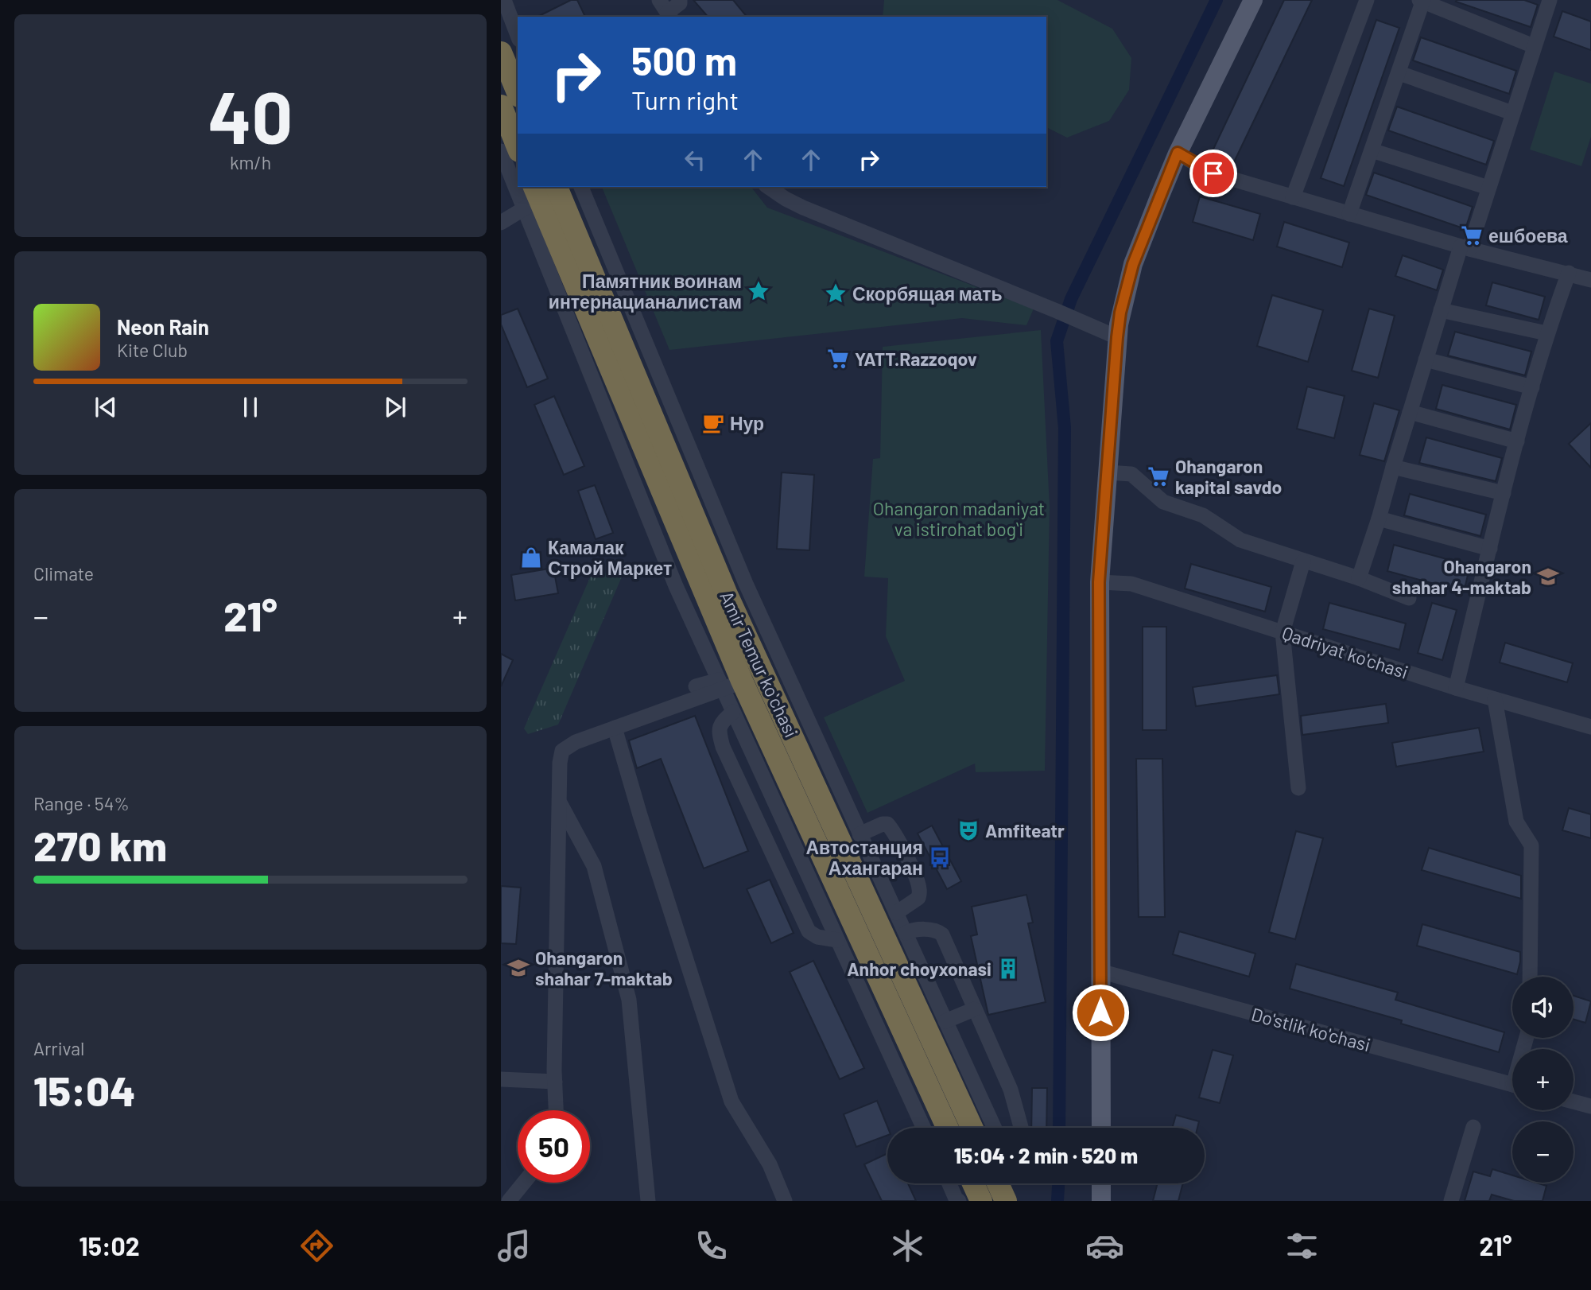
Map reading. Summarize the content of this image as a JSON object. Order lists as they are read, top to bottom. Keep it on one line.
{"streets":{"highway":["Amir Temur koʻchasi"],"street":["Qadriyat ko'chasi","Do'stlik ko'chasi"]},"parks":["Ohangaron madaniyat va istirohat bogʻi"],"places":{"supermarket":["ешбоева","YATT.Razzoqov","Ohangaron kapital savdo"],"place":["Памятник воинам интернацианалистам","Скорбящая мать"],"cafe":["Нур"],"shop":["Камалак Строй Маркет"],"school or university":["Ohangaron shahar 4-maktab","Ohangaron shahar 7-maktab"],"theatre":["Amfiteatr"],"bus stop":["Автостанция Ахангаран"],"building":["Anhor choyxonasi"]},"page":{"tile":[["40","km/h"],"Climate",["Range · 54%","270 km"],["Arrival","15:04"]],"turn":["500 m","Turn right"],"song":["Neon Rain","Kite Club"],"heat":["−","21°","+"],"map_buttons":["+","−"],"limit":"50","trip":"15:04 · 2 min · 520 m","tabs":["15:02","21°"]}}
